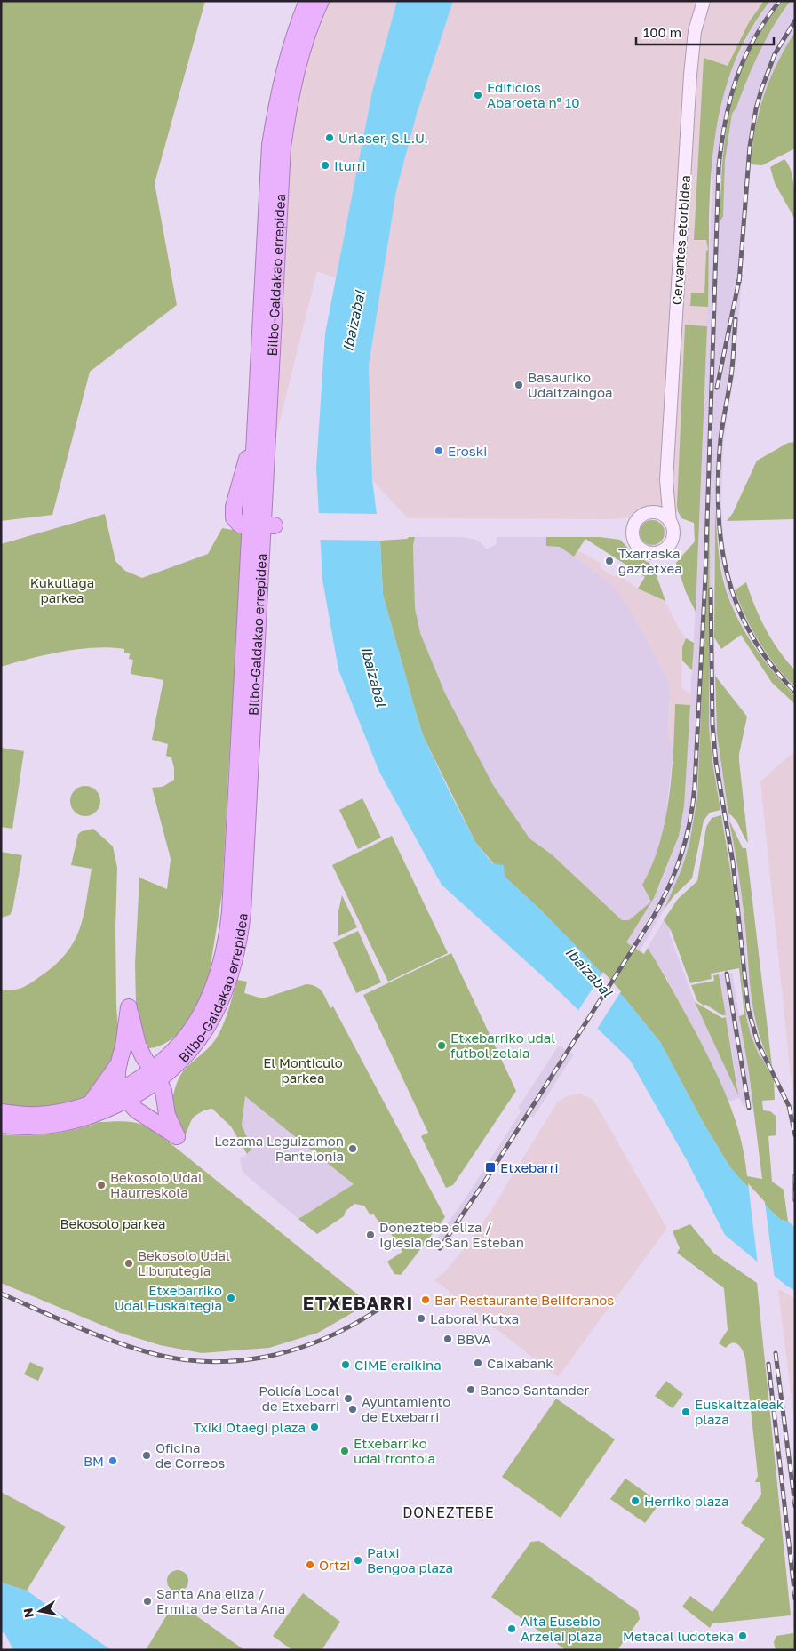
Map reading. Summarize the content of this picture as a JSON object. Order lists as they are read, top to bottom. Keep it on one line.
{"streets":{"highway":["Bilbo-Galdakao errepidea"],"street":["Cervantes etorbidea"]},"districts":["ETXEBARRI","DONEZTEBE"],"water":["Ibaizabal"],"parks":["Kukullaga parkea","El Monticulo parkea","Bekosolo parkea"],"places":{"other":["Edificios Abaroeta nº 10","Urlaser, S.L.U.","Iturri","Basauriko Udaltzaingoa","Eroski","Txarraska gaztetxea","Etxebarriko udal futbol zelaia","Lezama Leguizamon Pantelonia","Bekosolo Udal Haurreskola","Doneztebe eliza / Iglesia de San Esteban","Bekosolo Udal Liburutegia","Etxebarriko Udal Euskaltegia","Bar Restaurante Beliforanos","Laboral Kutxa","BBVA","Caixabank","CIME eraikina","Banco Santander","Policía Local de Etxebarri","Ayuntamiento de Etxebarri","Euskaltzaleak plaza","Txiki Otaegi plaza","Etxebarriko udal frontoia","Oficina de Correos","BM","Herriko plaza","Patxi Bengoa plaza","Ortzi","Santa Ana eliza / Ermita de Santa Ana","Aita Eusebio Arzelai plaza","Metacal ludoteka"],"transit":["Etxebarri"]},"scale_bar":"100 m","north":"left"}
